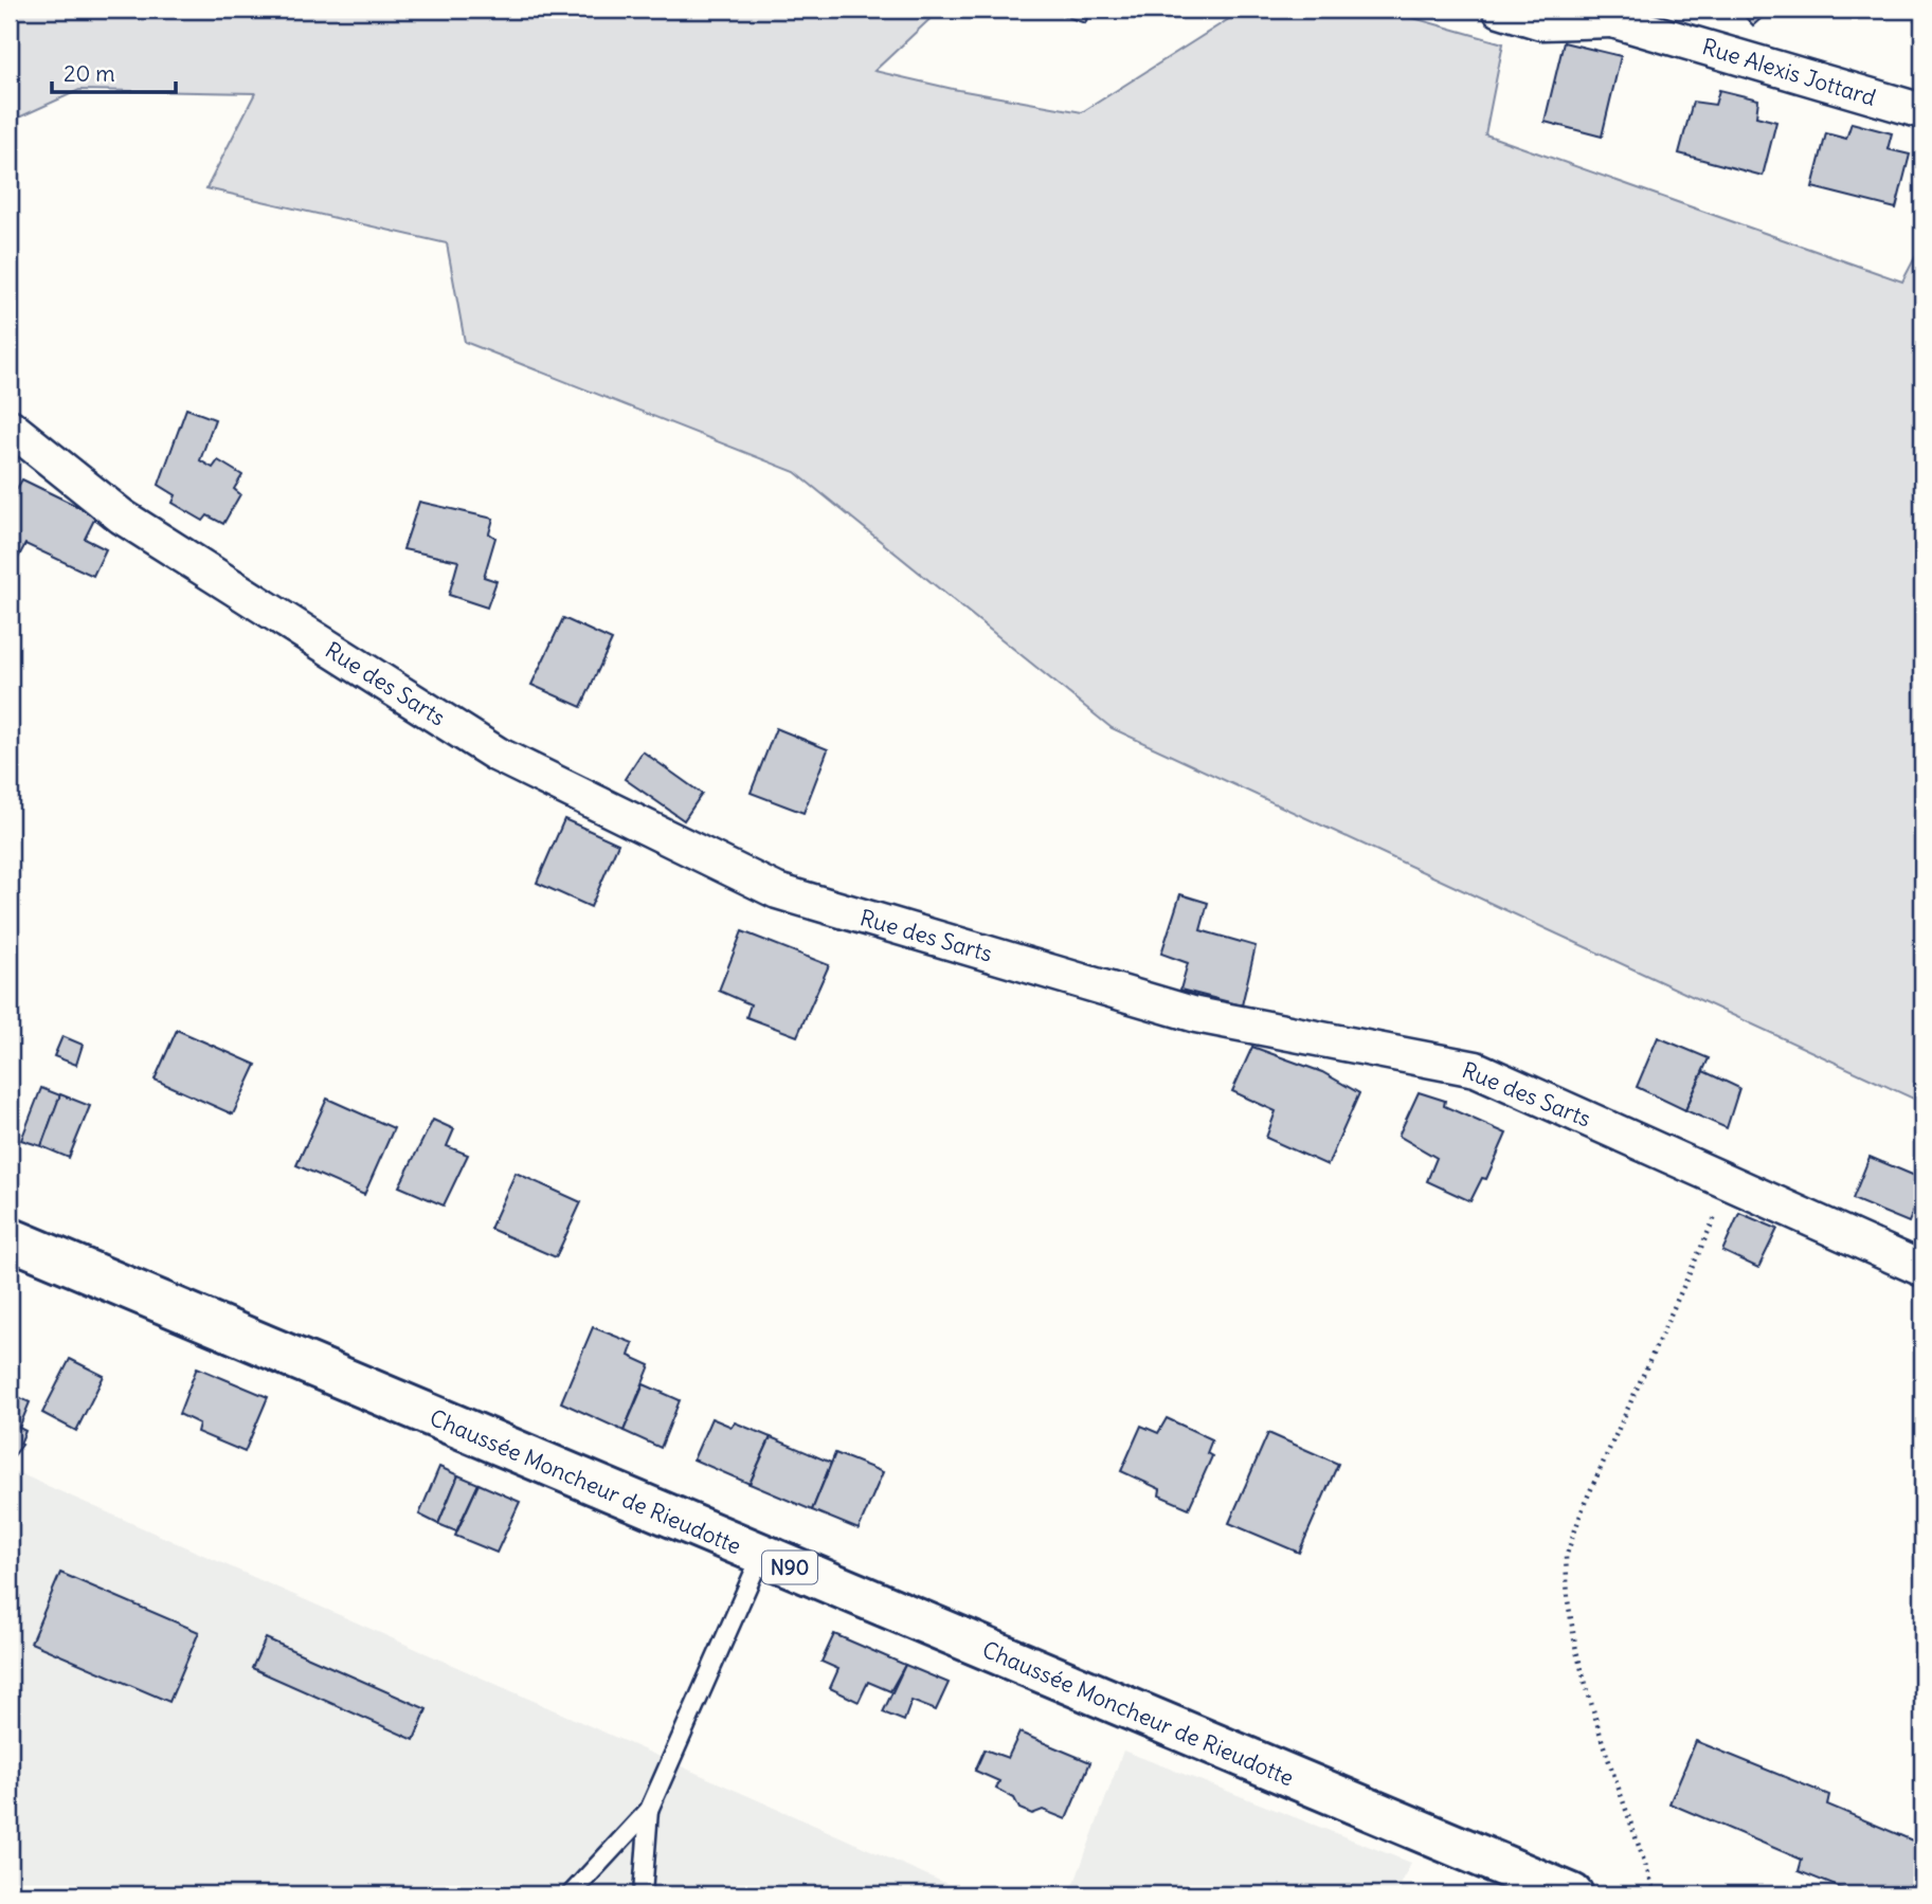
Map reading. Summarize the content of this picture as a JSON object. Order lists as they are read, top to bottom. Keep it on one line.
{"streets":{"main road":["Chaussée Moncheur de Rieudotte","N90"],"street":["Rue Alexis Jottard","Rue des Sarts"]},"scale_bar":"20 m"}
